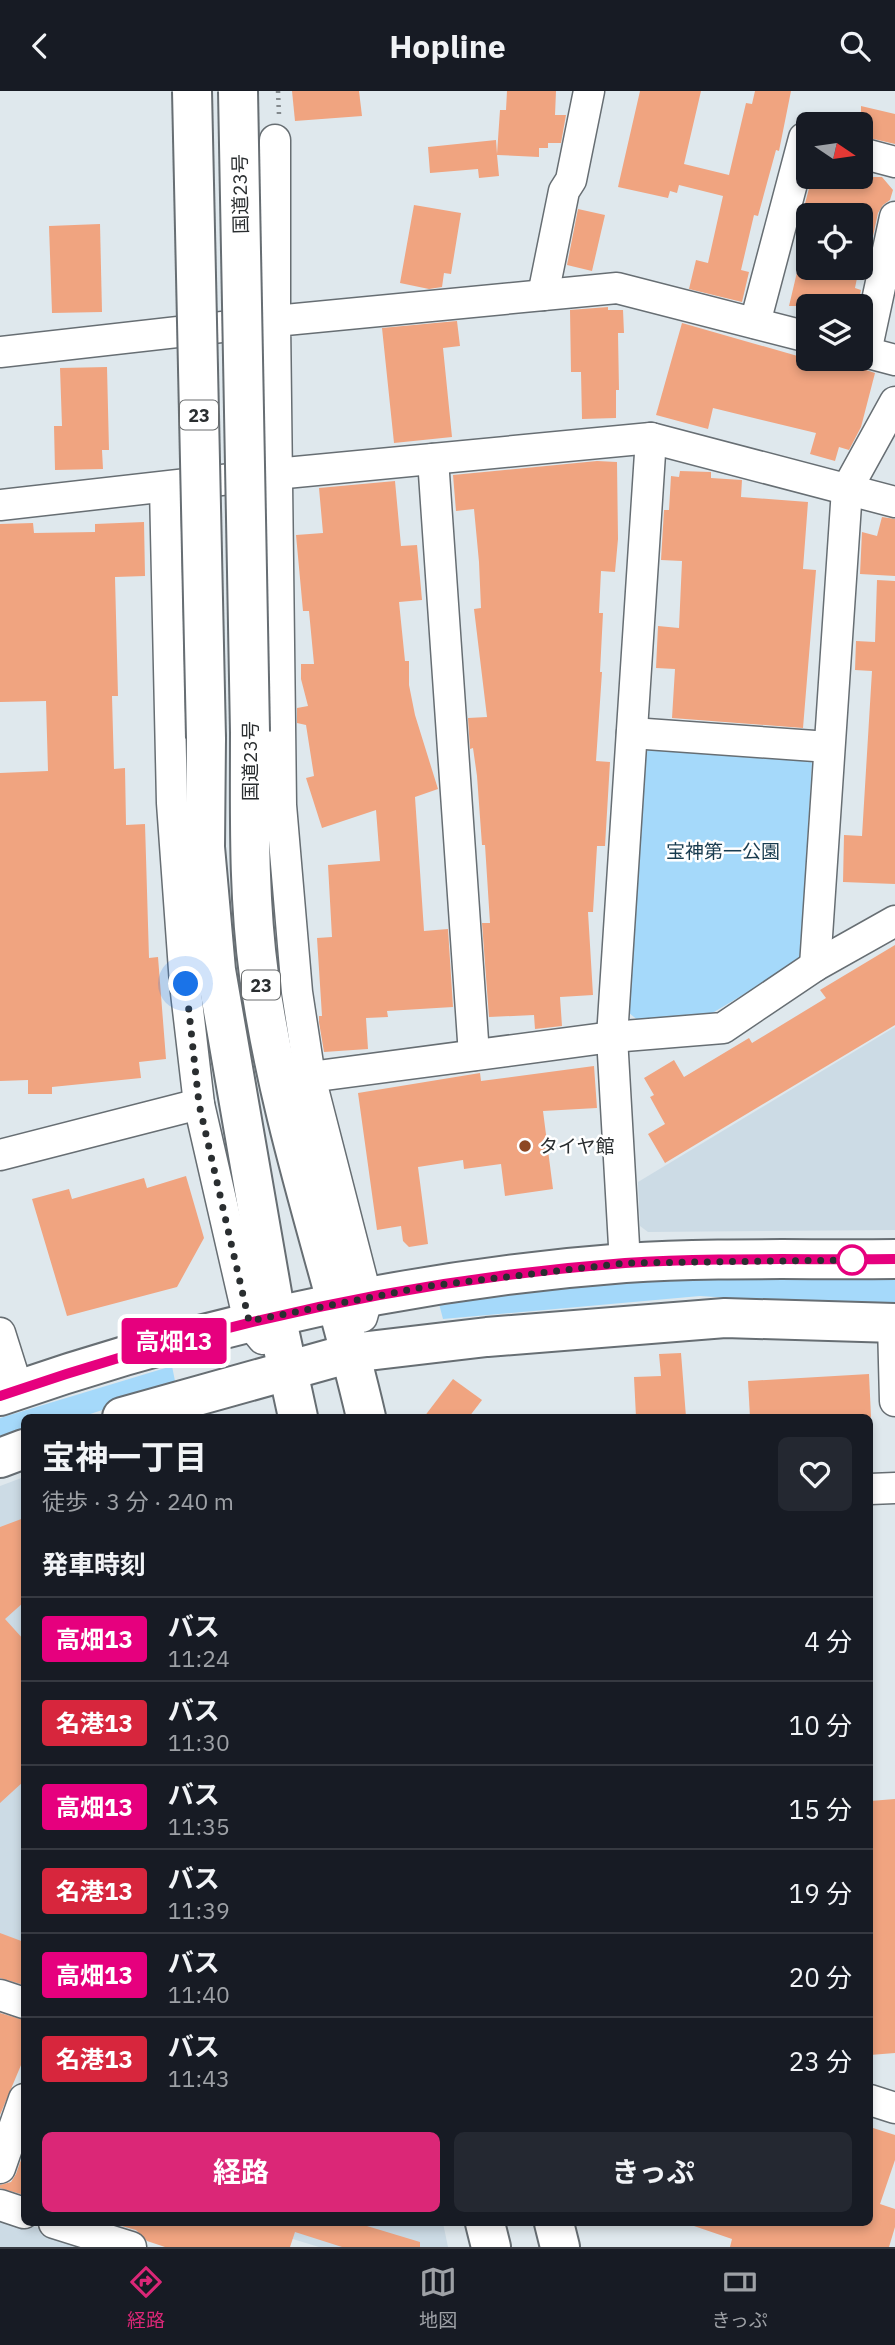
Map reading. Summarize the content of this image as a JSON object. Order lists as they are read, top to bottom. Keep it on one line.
{"streets":{"main road":["国道23号","23"]},"parks":["宝神第一公園"],"places":["タイヤ館"],"lines":["bus line 高畑13"],"north":"right","page":{"header":"Hopline","on_map":"高畑13","heading":[["宝神一丁目","徒歩 · 3 分 · 240 m"],"発車時刻"],"list":[{"mark":"高畑13","name":"バス","note":"11:24","value":"4 分"},{"mark":"名港13","name":"バス","note":"11:30","value":"10 分"},{"mark":"高畑13","name":"バス","note":"11:35","value":"15 分"},{"mark":"名港13","name":"バス","note":"11:39","value":"19 分"},{"mark":"高畑13","name":"バス","note":"11:40","value":"20 分"},{"mark":"名港13","name":"バス","note":"11:43","value":"23 分"}],"buttons":["経路","きっぷ"],"tabs":["経路","地図","きっぷ"]}}
